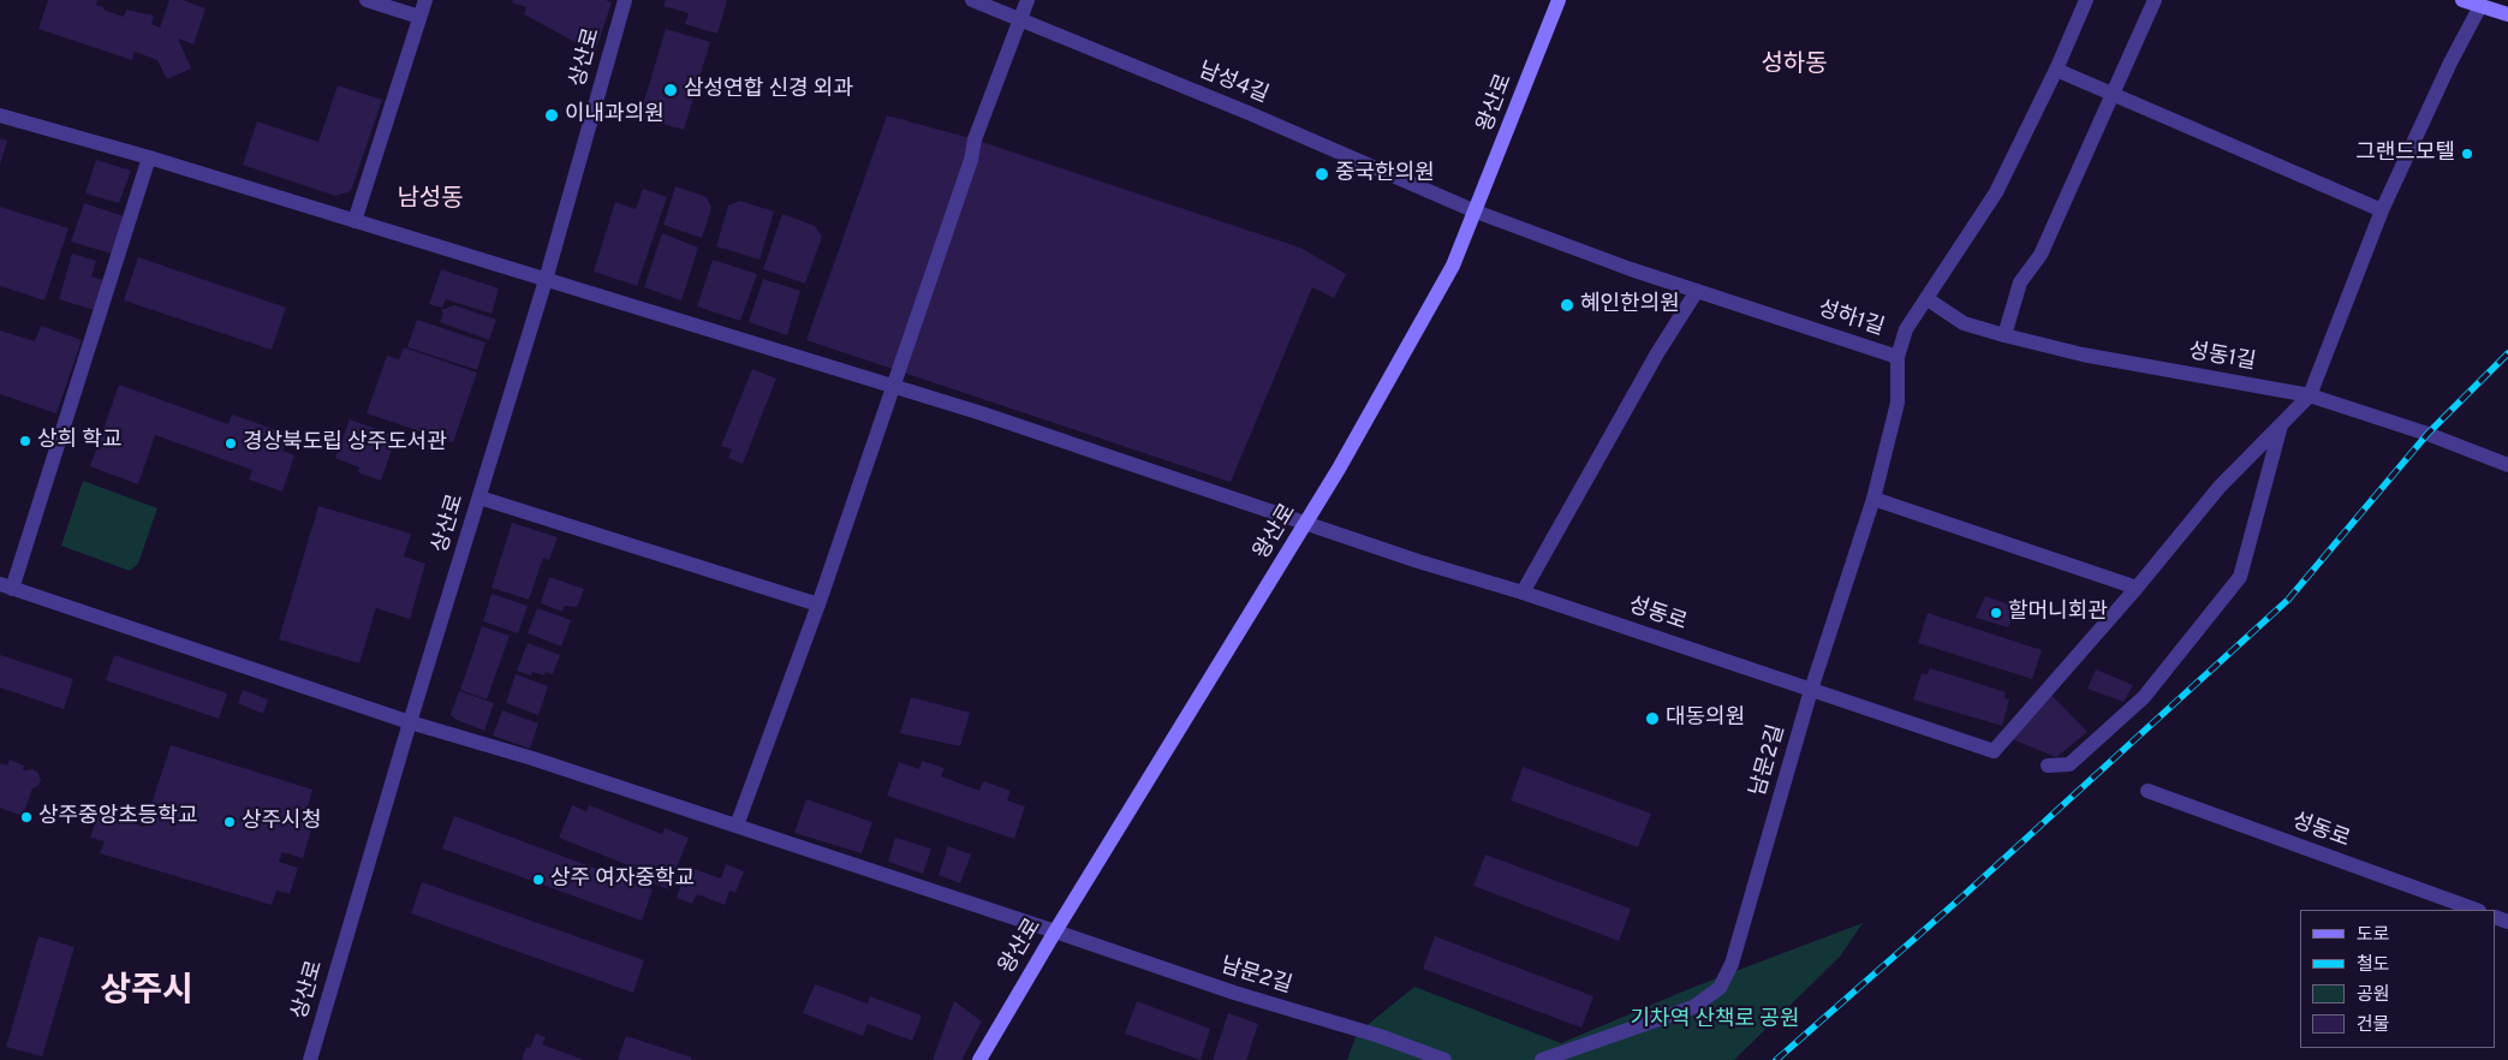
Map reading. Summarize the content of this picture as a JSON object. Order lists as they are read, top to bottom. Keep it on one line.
{"streets":{"main road":["왕산로"],"street":["상산로","남성4길","성하1길","성동1길","성동로","남문2길"]},"crossings":[["상산로","성동로"],["상산로","남문2길"],["남성4길","왕산로"],["남성4길","성하1길"],["왕산로","성하1길"],["왕산로","성동로"],["왕산로","남문2길"],["성하1길","성동1길"],["성하1길","남문2길"],["성동로","남문2길"]],"districts":["성하동","남성동","상주시"],"parks":["기차역 산책로 공원"],"places":["삼성연합 신경 외과","이내과의원","그랜드모텔","중국한의원","혜인한의원","상희 학교","경상북도립 상주도서관","할머니회관","대동의원","상주중앙초등학교","상주시청","상주 여자중학교"],"legend":["도로","철도","공원","건물"]}
